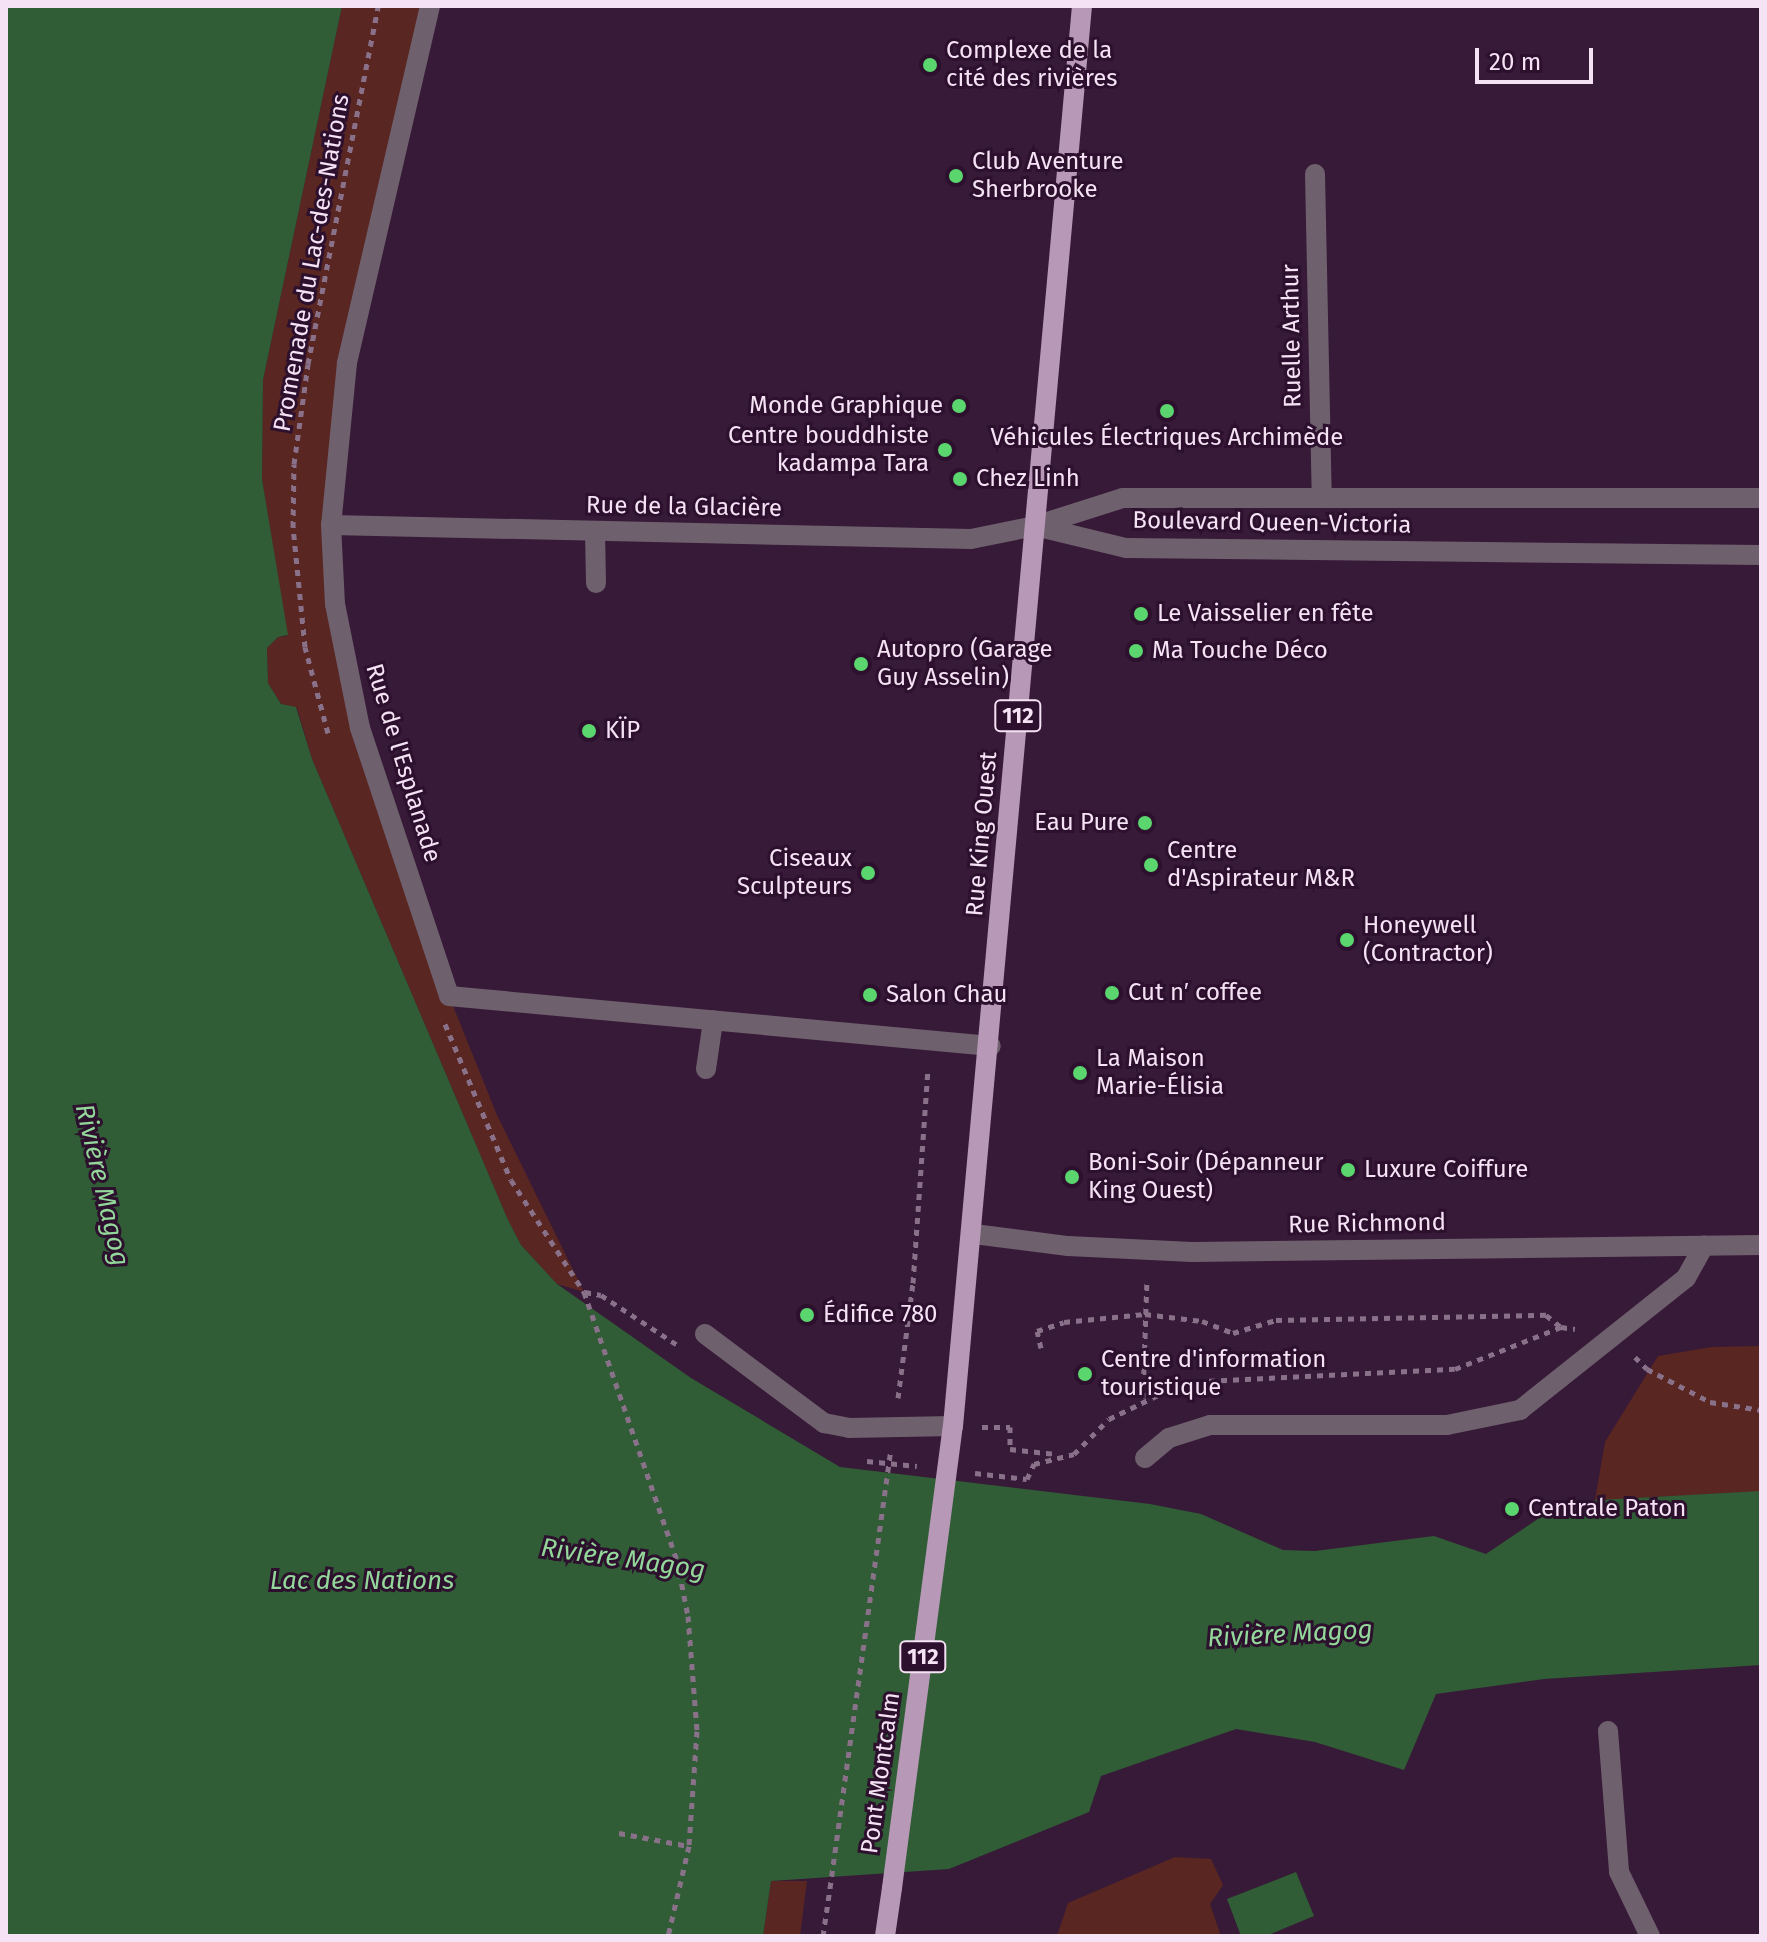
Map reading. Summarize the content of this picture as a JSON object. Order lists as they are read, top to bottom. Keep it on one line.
{"streets":{"main road":["112","Rue King Ouest","Pont Montcalm"],"street":["Ruelle Arthur","Rue de la Glacière","Boulevard Queen-Victoria","Rue de l'Esplanade","Rue Richmond"],"path":["Promenade du Lac-des-Nations"]},"crossings":[["Ruelle Arthur","Boulevard Queen-Victoria"],["Rue de la Glacière","Boulevard Queen-Victoria"],["Rue de la Glacière","Rue de l'Esplanade"],["Rue de la Glacière","Rue King Ouest"],["Boulevard Queen-Victoria","Rue King Ouest"],["Rue de l'Esplanade","Rue King Ouest"],["Rue de l'Esplanade","Pont Montcalm"],["Rue King Ouest","Rue Richmond"],["Rue King Ouest","Pont Montcalm"]],"water":["Rivière Magog","Lac des Nations"],"places":["Complexe de la cité des rivières","Club Aventure Sherbrooke","Monde Graphique","Véhicules Électriques Archimède","Centre bouddhiste kadampa Tara","Chez Linh","Le Vaisselier en fête","Ma Touche Déco","Autopro (Garage Guy Asselin)","KÏP","Eau Pure","Centre d'Aspirateur M&R","Ciseaux Sculpteurs","Honeywell (Contractor)","Cut n′ coffee","Salon Chau","La Maison Marie-Élisia","Luxure Coiffure","Boni-Soir (Dépanneur King Ouest)","Édifice 780","Centre d'information touristique","Centrale Paton"],"scale_bar":"20 m"}
